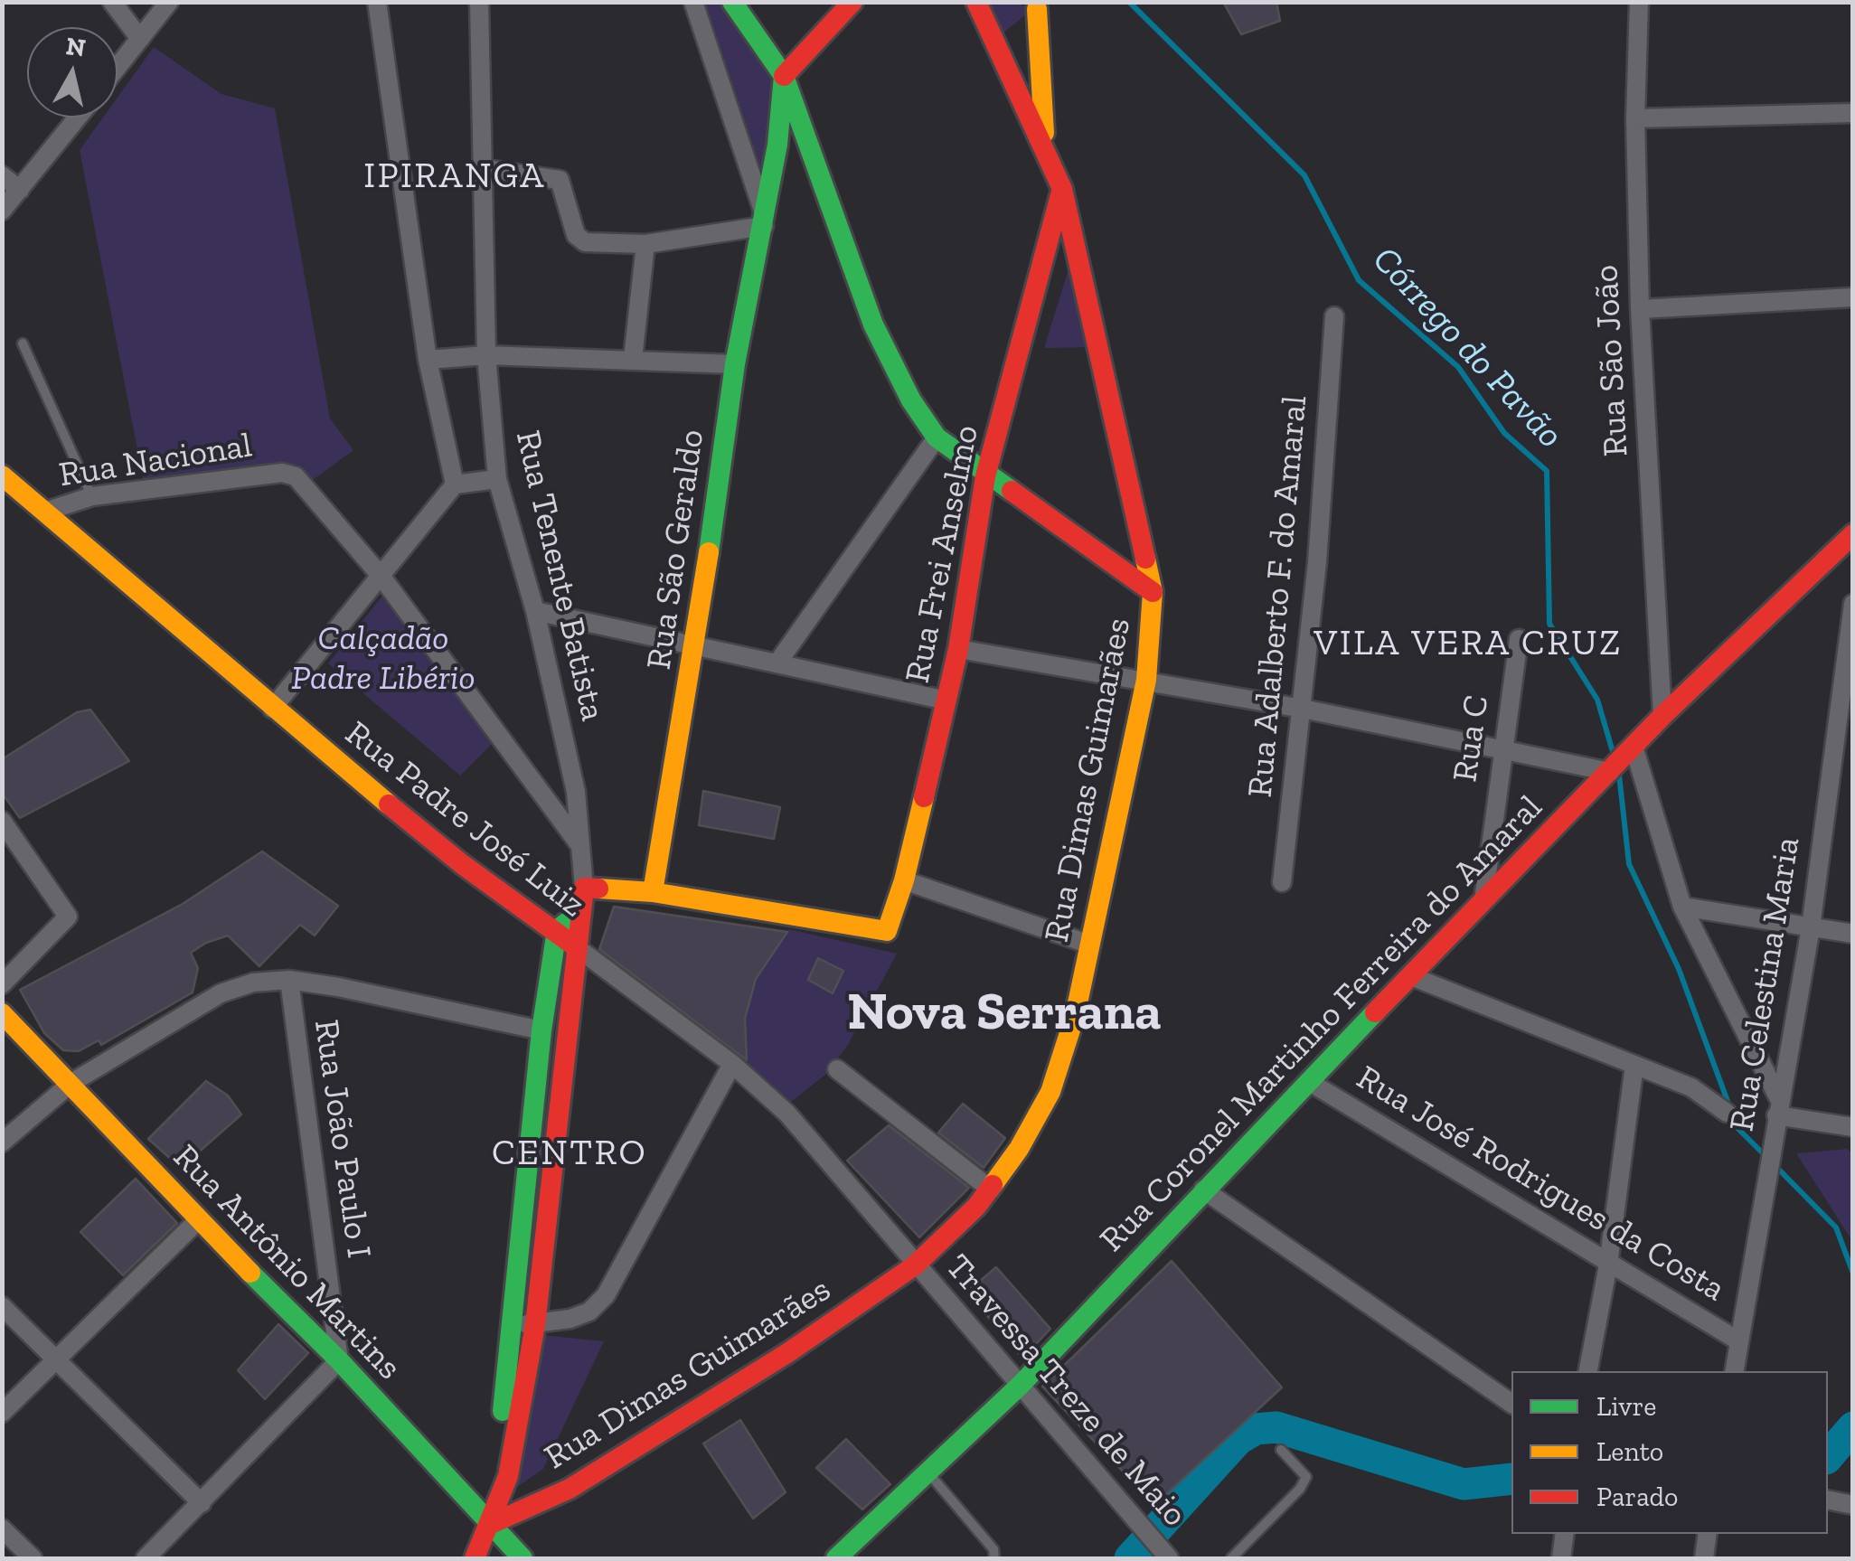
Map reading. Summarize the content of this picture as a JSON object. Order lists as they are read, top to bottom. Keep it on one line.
{"streets":{"street":["Rua São João","Rua Nacional","Rua São Geraldo","Rua Frei Anselmo","Rua Tenente Batista","Rua Adalberto F. do Amaral","Rua C","Rua Dimas Guimarães","Rua Padre José Luiz","Rua Celestina Maria","Rua Coronel Martinho Ferreira do Amaral","Rua João Paulo I","Rua José Rodrigues da Costa","Rua Antônio Martins","Travessa Treze de Maio"]},"crossings":[["Rua São João","Rua Coronel Martinho Ferreira do Amaral"],["Rua Nacional","Rua Tenente Batista"],["Rua Nacional","Rua Padre José Luiz"],["Rua São Geraldo","Rua Frei Anselmo"],["Rua Frei Anselmo","Rua Dimas Guimarães"],["Rua C","Rua Coronel Martinho Ferreira do Amaral"],["Rua Dimas Guimarães","Rua Padre José Luiz"],["Rua Dimas Guimarães","Rua Antônio Martins"],["Rua Dimas Guimarães","Travessa Treze de Maio"],["Rua Padre José Luiz","Travessa Treze de Maio"],["Rua Celestina Maria","Rua José Rodrigues da Costa"],["Rua Coronel Martinho Ferreira do Amaral","Rua José Rodrigues da Costa"],["Rua Coronel Martinho Ferreira do Amaral","Travessa Treze de Maio"],["Rua João Paulo I","Rua Antônio Martins"]],"districts":["IPIRANGA","VILA VERA CRUZ","Nova Serrana","CENTRO"],"water":["Córrego do Pavão"],"parks":["Calçadão Padre Libério"],"legend":["Livre","Lento","Parado"],"north":"top"}
